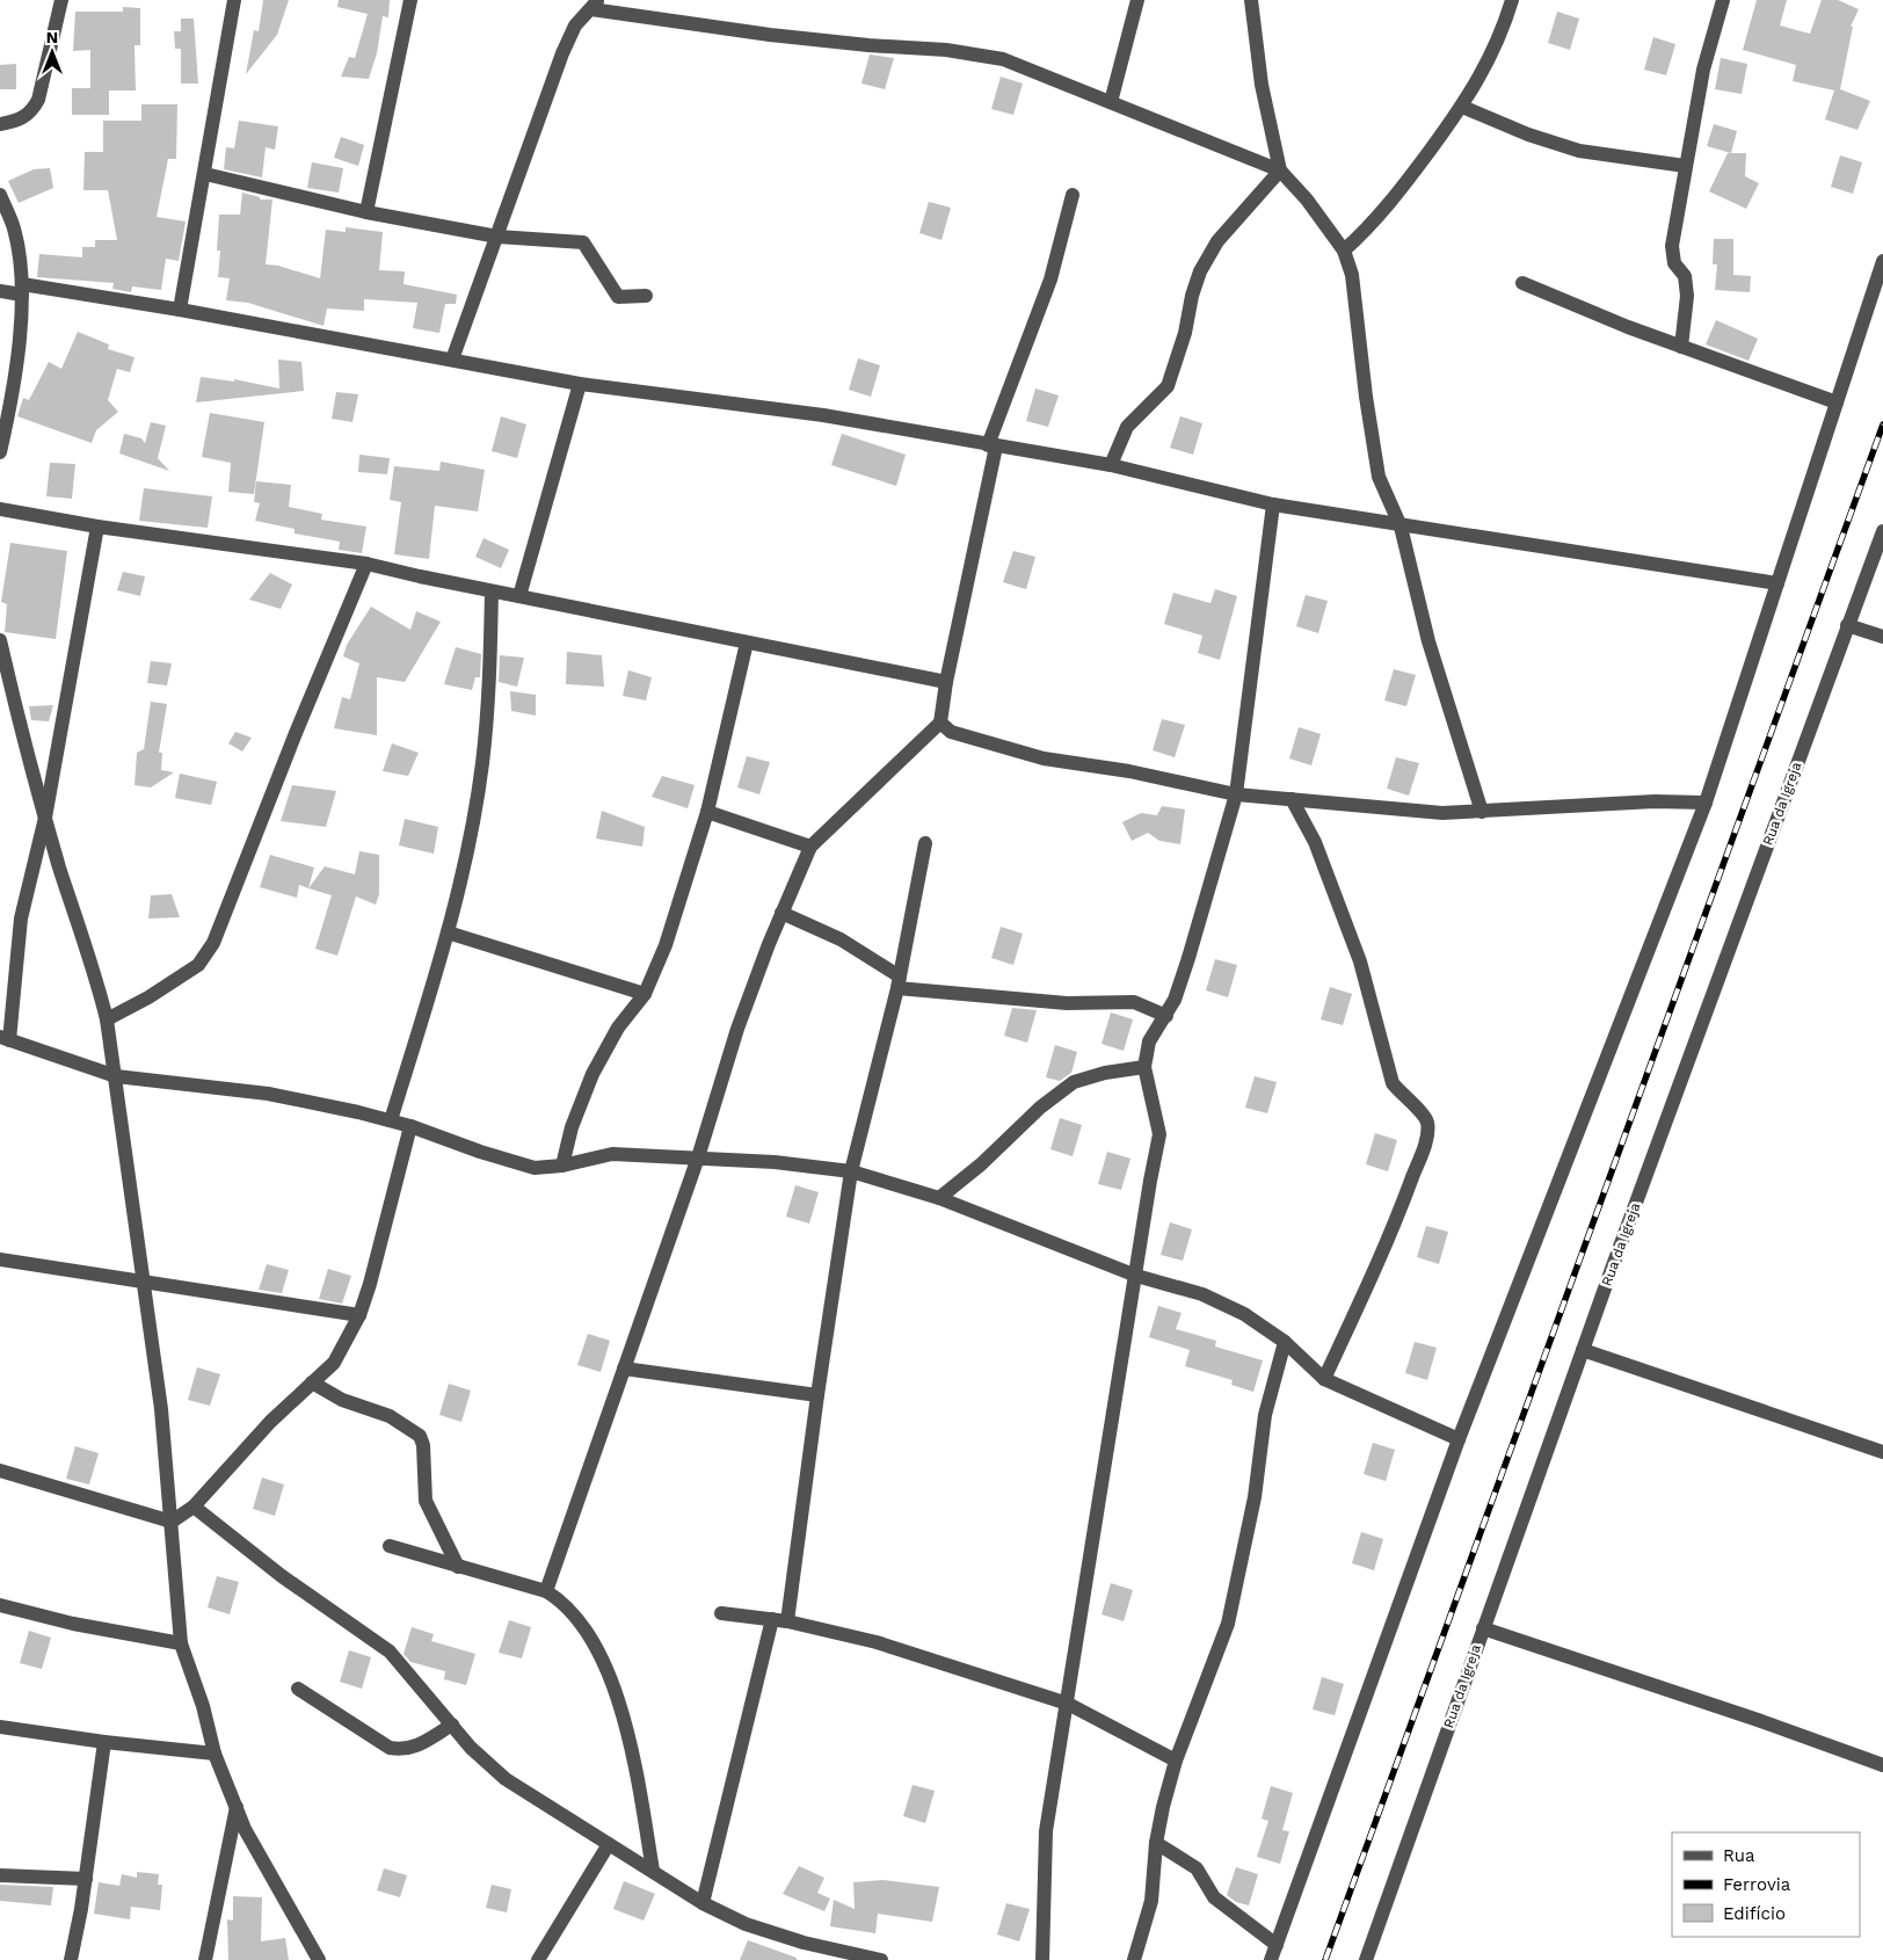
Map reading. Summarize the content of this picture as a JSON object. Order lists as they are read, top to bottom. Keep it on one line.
{"streets":{"street":["Rua da Igreja"]},"legend":["Rua","Ferrovia","Edifício"],"north":"top"}
